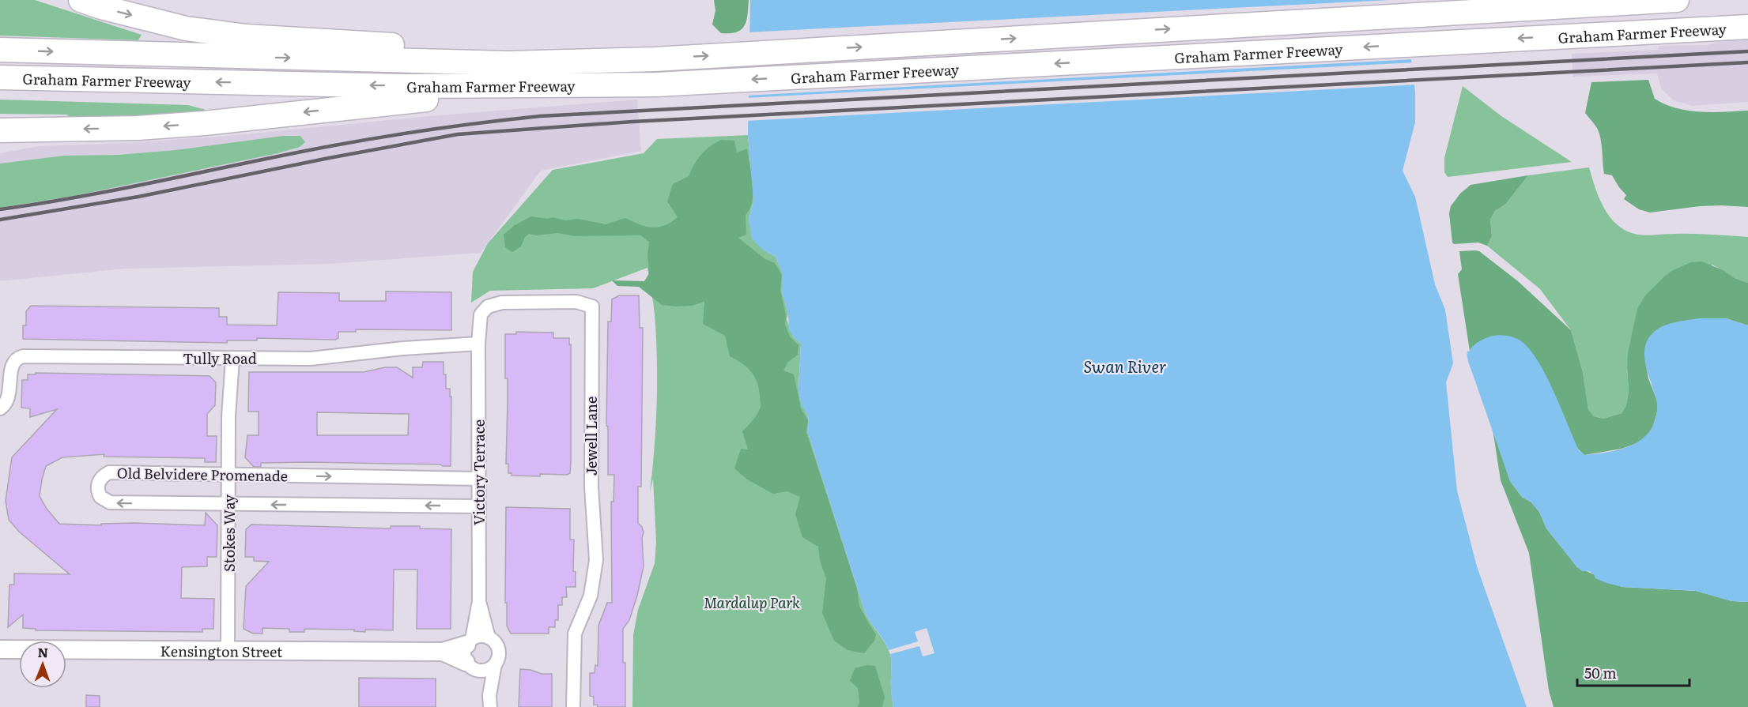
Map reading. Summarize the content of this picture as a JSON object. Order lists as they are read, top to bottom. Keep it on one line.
{"streets":{"highway":["Graham Farmer Freeway"],"street":["Tully Road","Jewell Lane","Victory Terrace","Old Belvidere Promenade","Stokes Way","Kensington Street"]},"crossings":[["Tully Road","Jewell Lane"],["Tully Road","Victory Terrace"],["Tully Road","Stokes Way"],["Jewell Lane","Victory Terrace"],["Victory Terrace","Old Belvidere Promenade"],["Victory Terrace","Kensington Street"],["Old Belvidere Promenade","Stokes Way"],["Stokes Way","Kensington Street"]],"water":["Swan River"],"parks":["Mardalup Park"],"scale_bar":"50 m","north":"top"}
